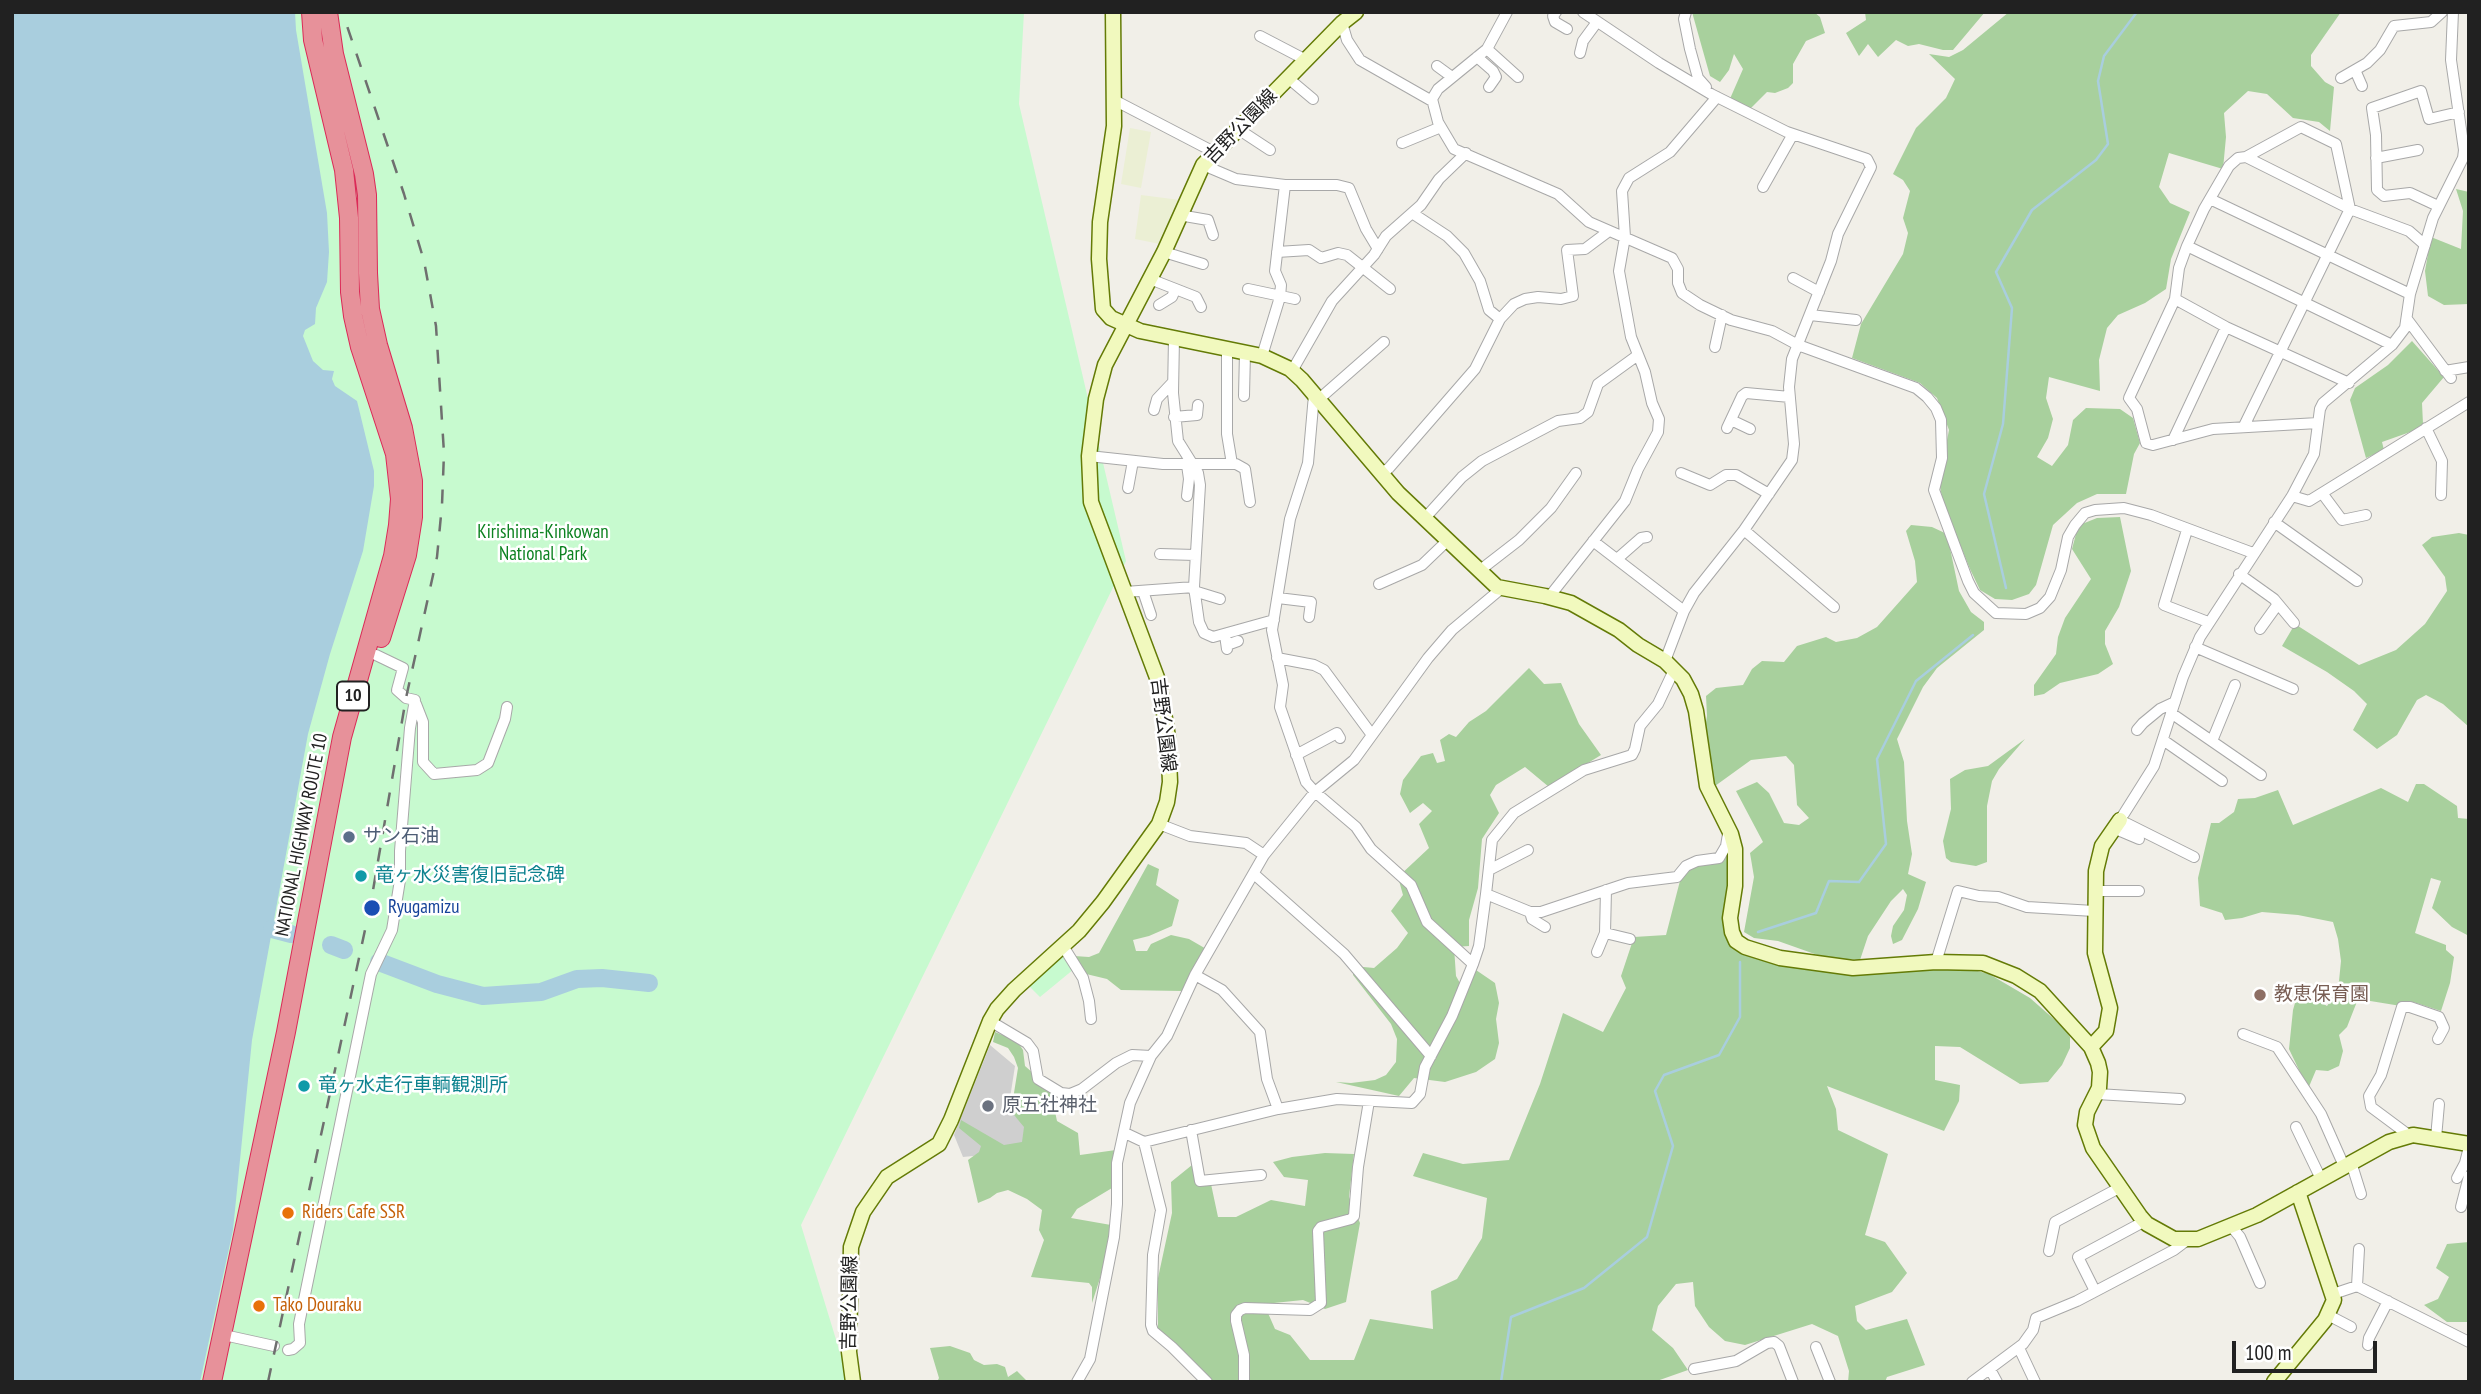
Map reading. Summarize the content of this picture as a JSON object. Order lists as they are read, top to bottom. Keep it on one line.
{"streets":{"highway":["10","NATIONAL HIGHWAY ROUTE 10"],"street":["吉野公園線"]},"parks":["Kirishima-Kinkowan National Park"],"places":["サン石油","竜ヶ水災害復旧記念碑","Ryugamizu","教恵保育園","竜ヶ水走行車輌観測所","原五社神社","Riders Cafe SSR","Tako Douraku"],"scale_bar":"100 m"}
